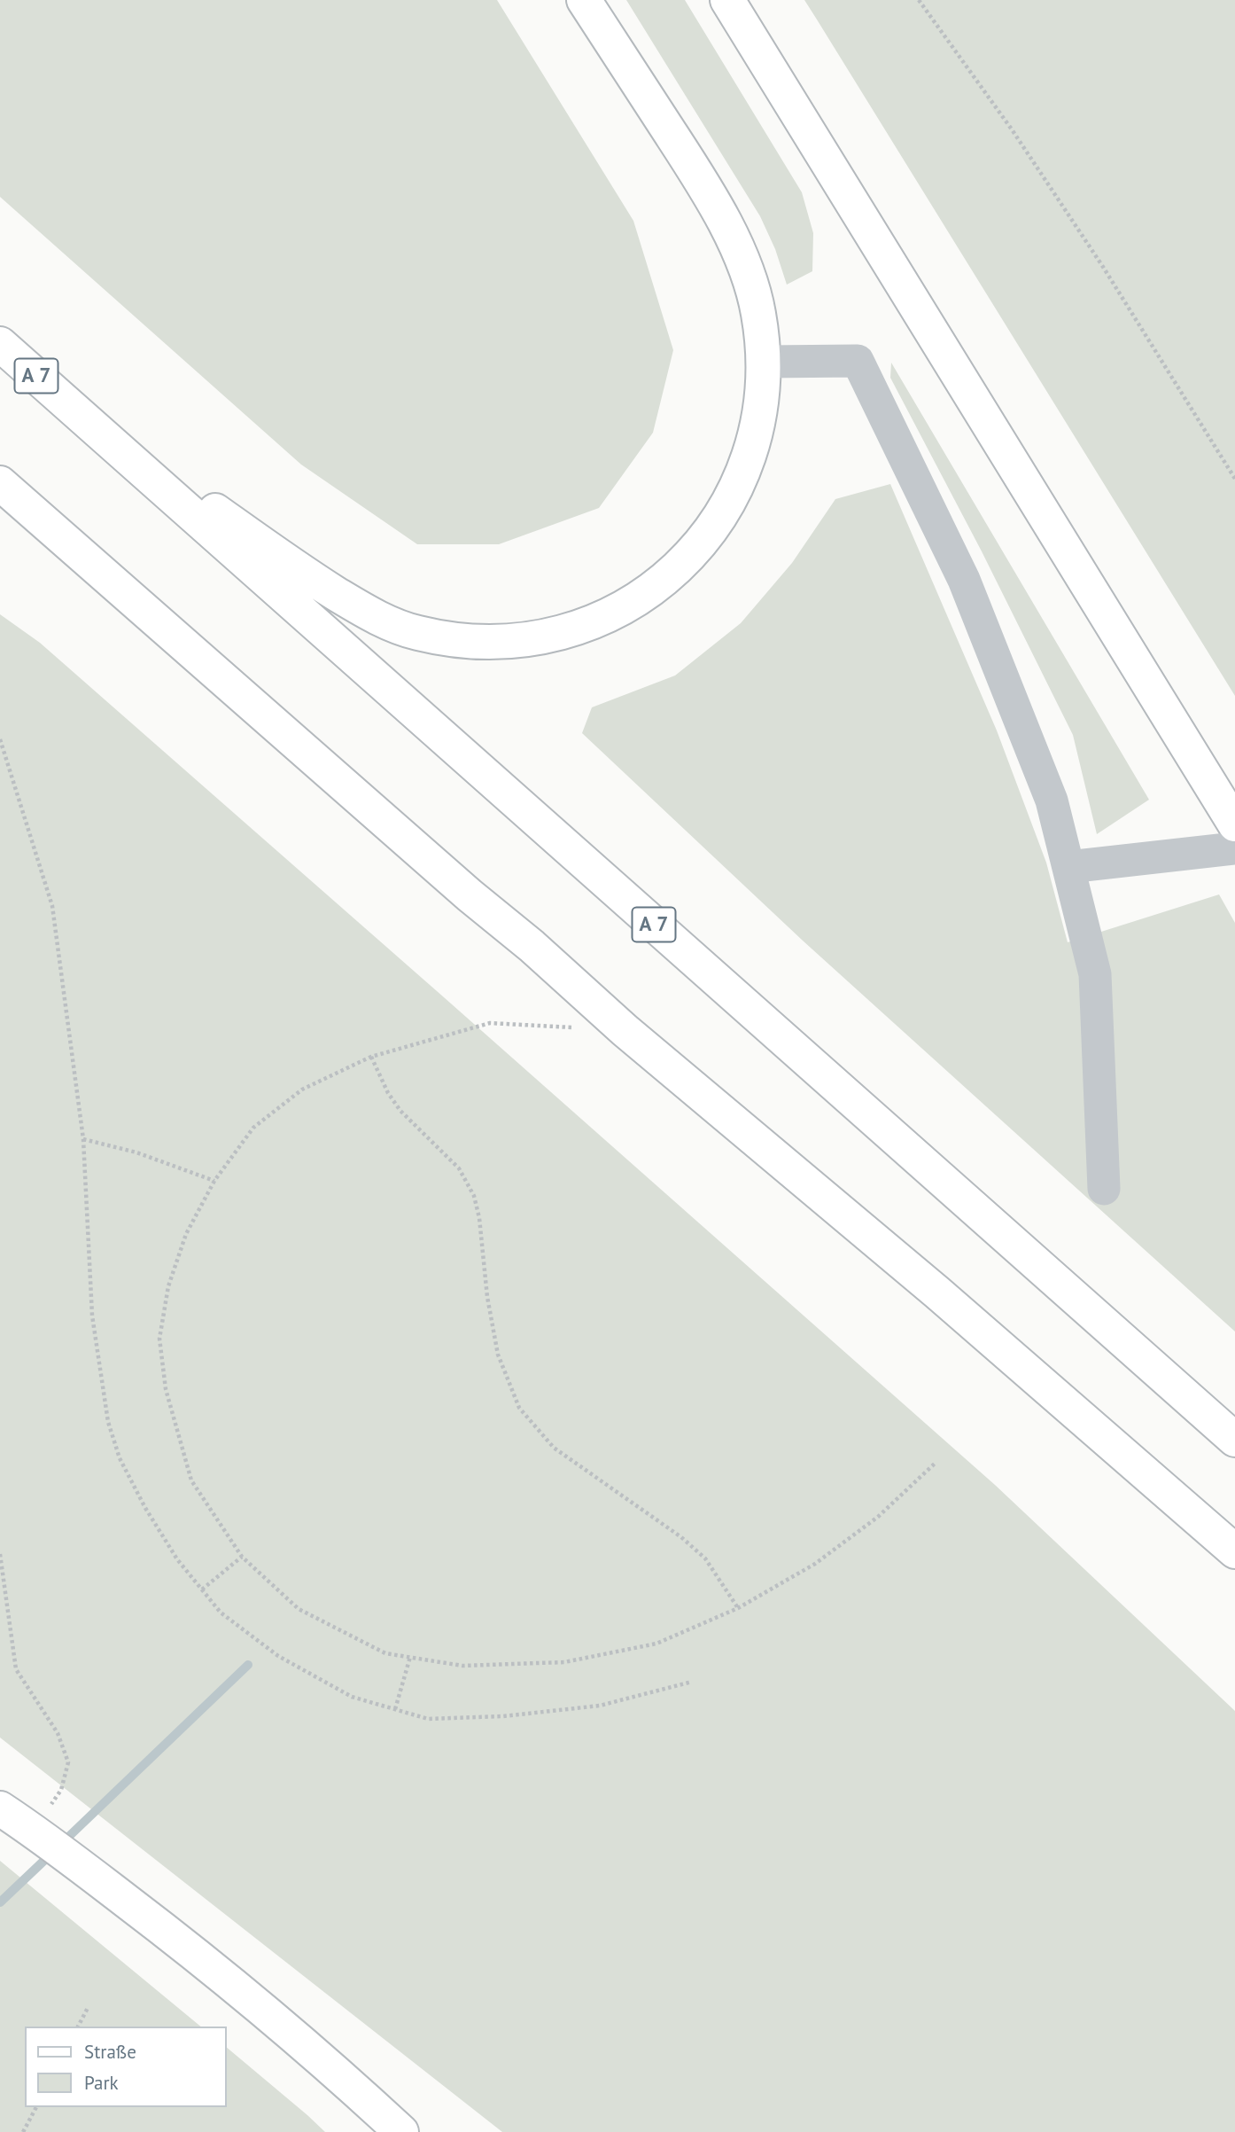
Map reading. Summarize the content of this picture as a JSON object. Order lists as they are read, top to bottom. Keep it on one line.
{"streets":{"main road":["A 7"]},"legend":["Straße","Park"]}
